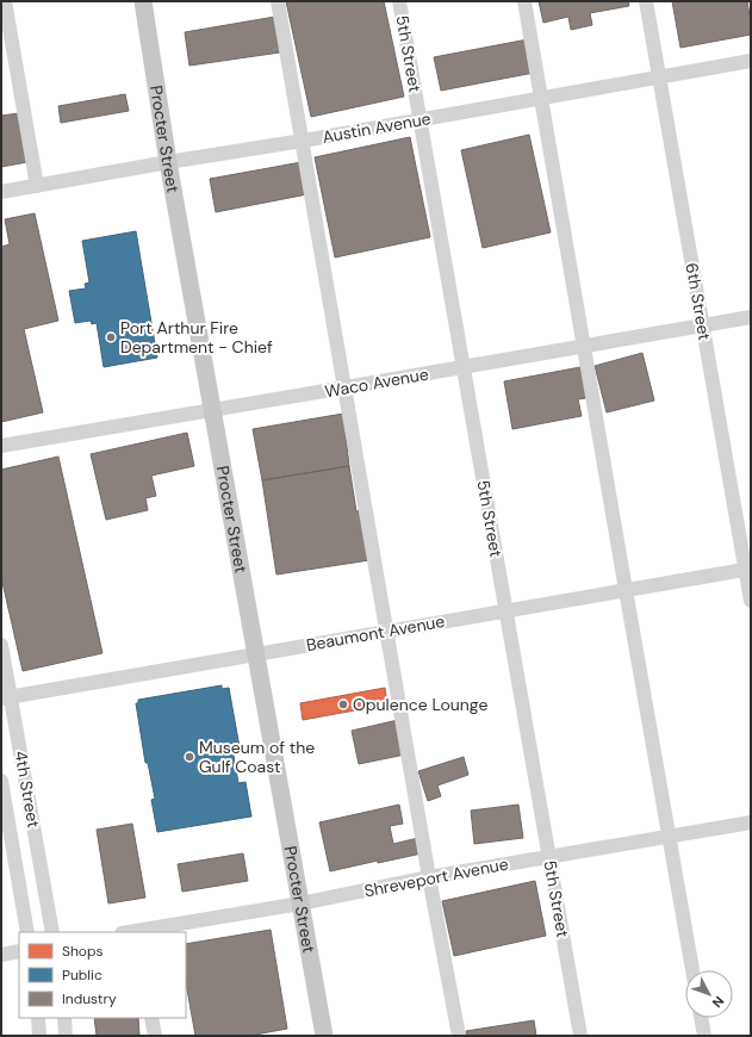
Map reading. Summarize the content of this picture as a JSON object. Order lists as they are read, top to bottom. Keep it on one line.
{"streets":{"main road":["Procter Street"],"street":["5th Street","Austin Avenue","6th Street","Waco Avenue","Beaumont Avenue","4th Street","Shreveport Avenue"]},"crossings":[["5th Street","Austin Avenue"],["5th Street","Waco Avenue"],["5th Street","Beaumont Avenue"],["5th Street","Shreveport Avenue"],["Austin Avenue","Procter Street"],["Austin Avenue","6th Street"],["Procter Street","Waco Avenue"],["Procter Street","Beaumont Avenue"],["Procter Street","Shreveport Avenue"],["6th Street","Waco Avenue"],["6th Street","Beaumont Avenue"],["Beaumont Avenue","4th Street"]],"places":["Port Arthur Fire Department - Chief","Opulence Lounge","Museum of the Gulf Coast"],"legend":["Shops","Public","Industry"],"north":"bottom right"}
